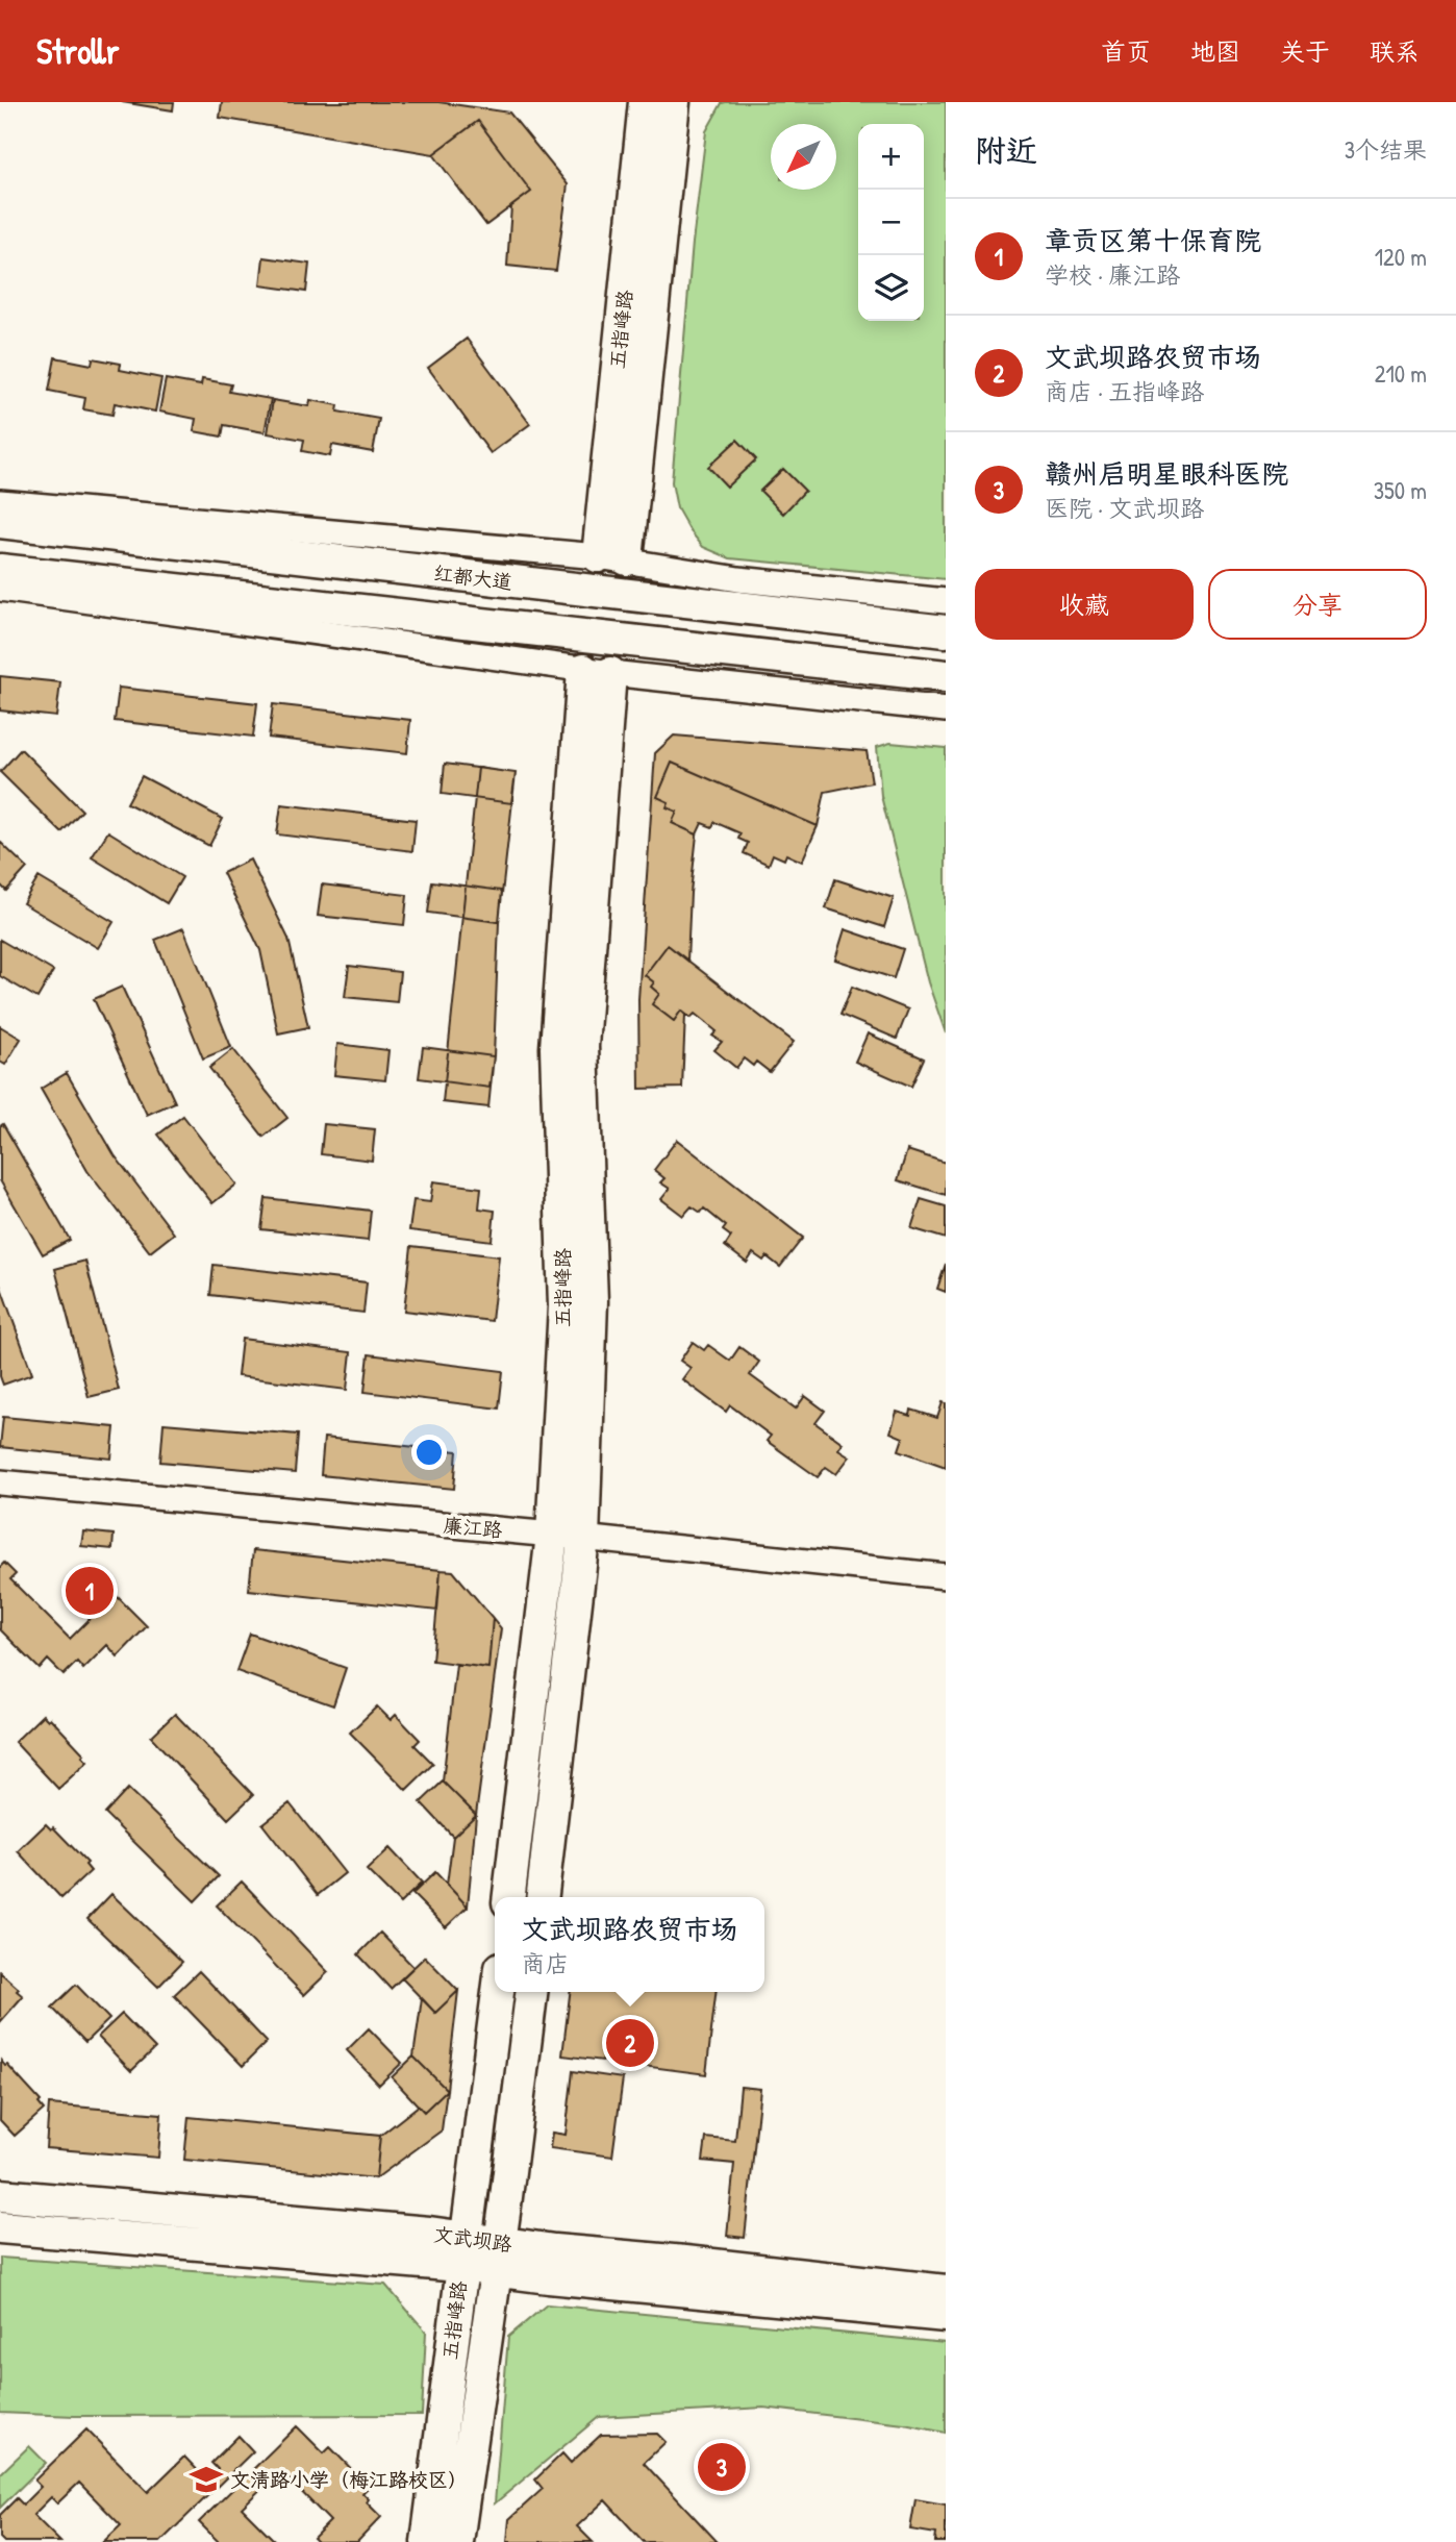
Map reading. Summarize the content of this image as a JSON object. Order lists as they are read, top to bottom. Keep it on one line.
{"streets":{"main road":["五指峰路","红都大道","文武坝路"],"street":["廉江路"]},"crossings":[["五指峰路","廉江路"],["五指峰路","文武坝路"]],"places":{"school or university":["文清路小学（梅江路校区）"]},"north":"bottom left","page":{"header":"Strollr","nav":["首页","地图","关于","联系"],"heading":["附近","3个结果"],"map_buttons":["+","−"],"list":[{"mark":"1","name":"章贡区第十保育院","note":"学校 · 廉江路","value":"120 m"},{"mark":"2","name":"文武坝路农贸市场","note":"商店 · 五指峰路","value":"210 m"},{"mark":"3","name":"赣州启明星眼科医院","note":"医院 · 文武坝路","value":"350 m"}],"buttons":["收藏","分享"],"pins":["1","2","3"],"popup":["文武坝路农贸市场","商店"]}}
